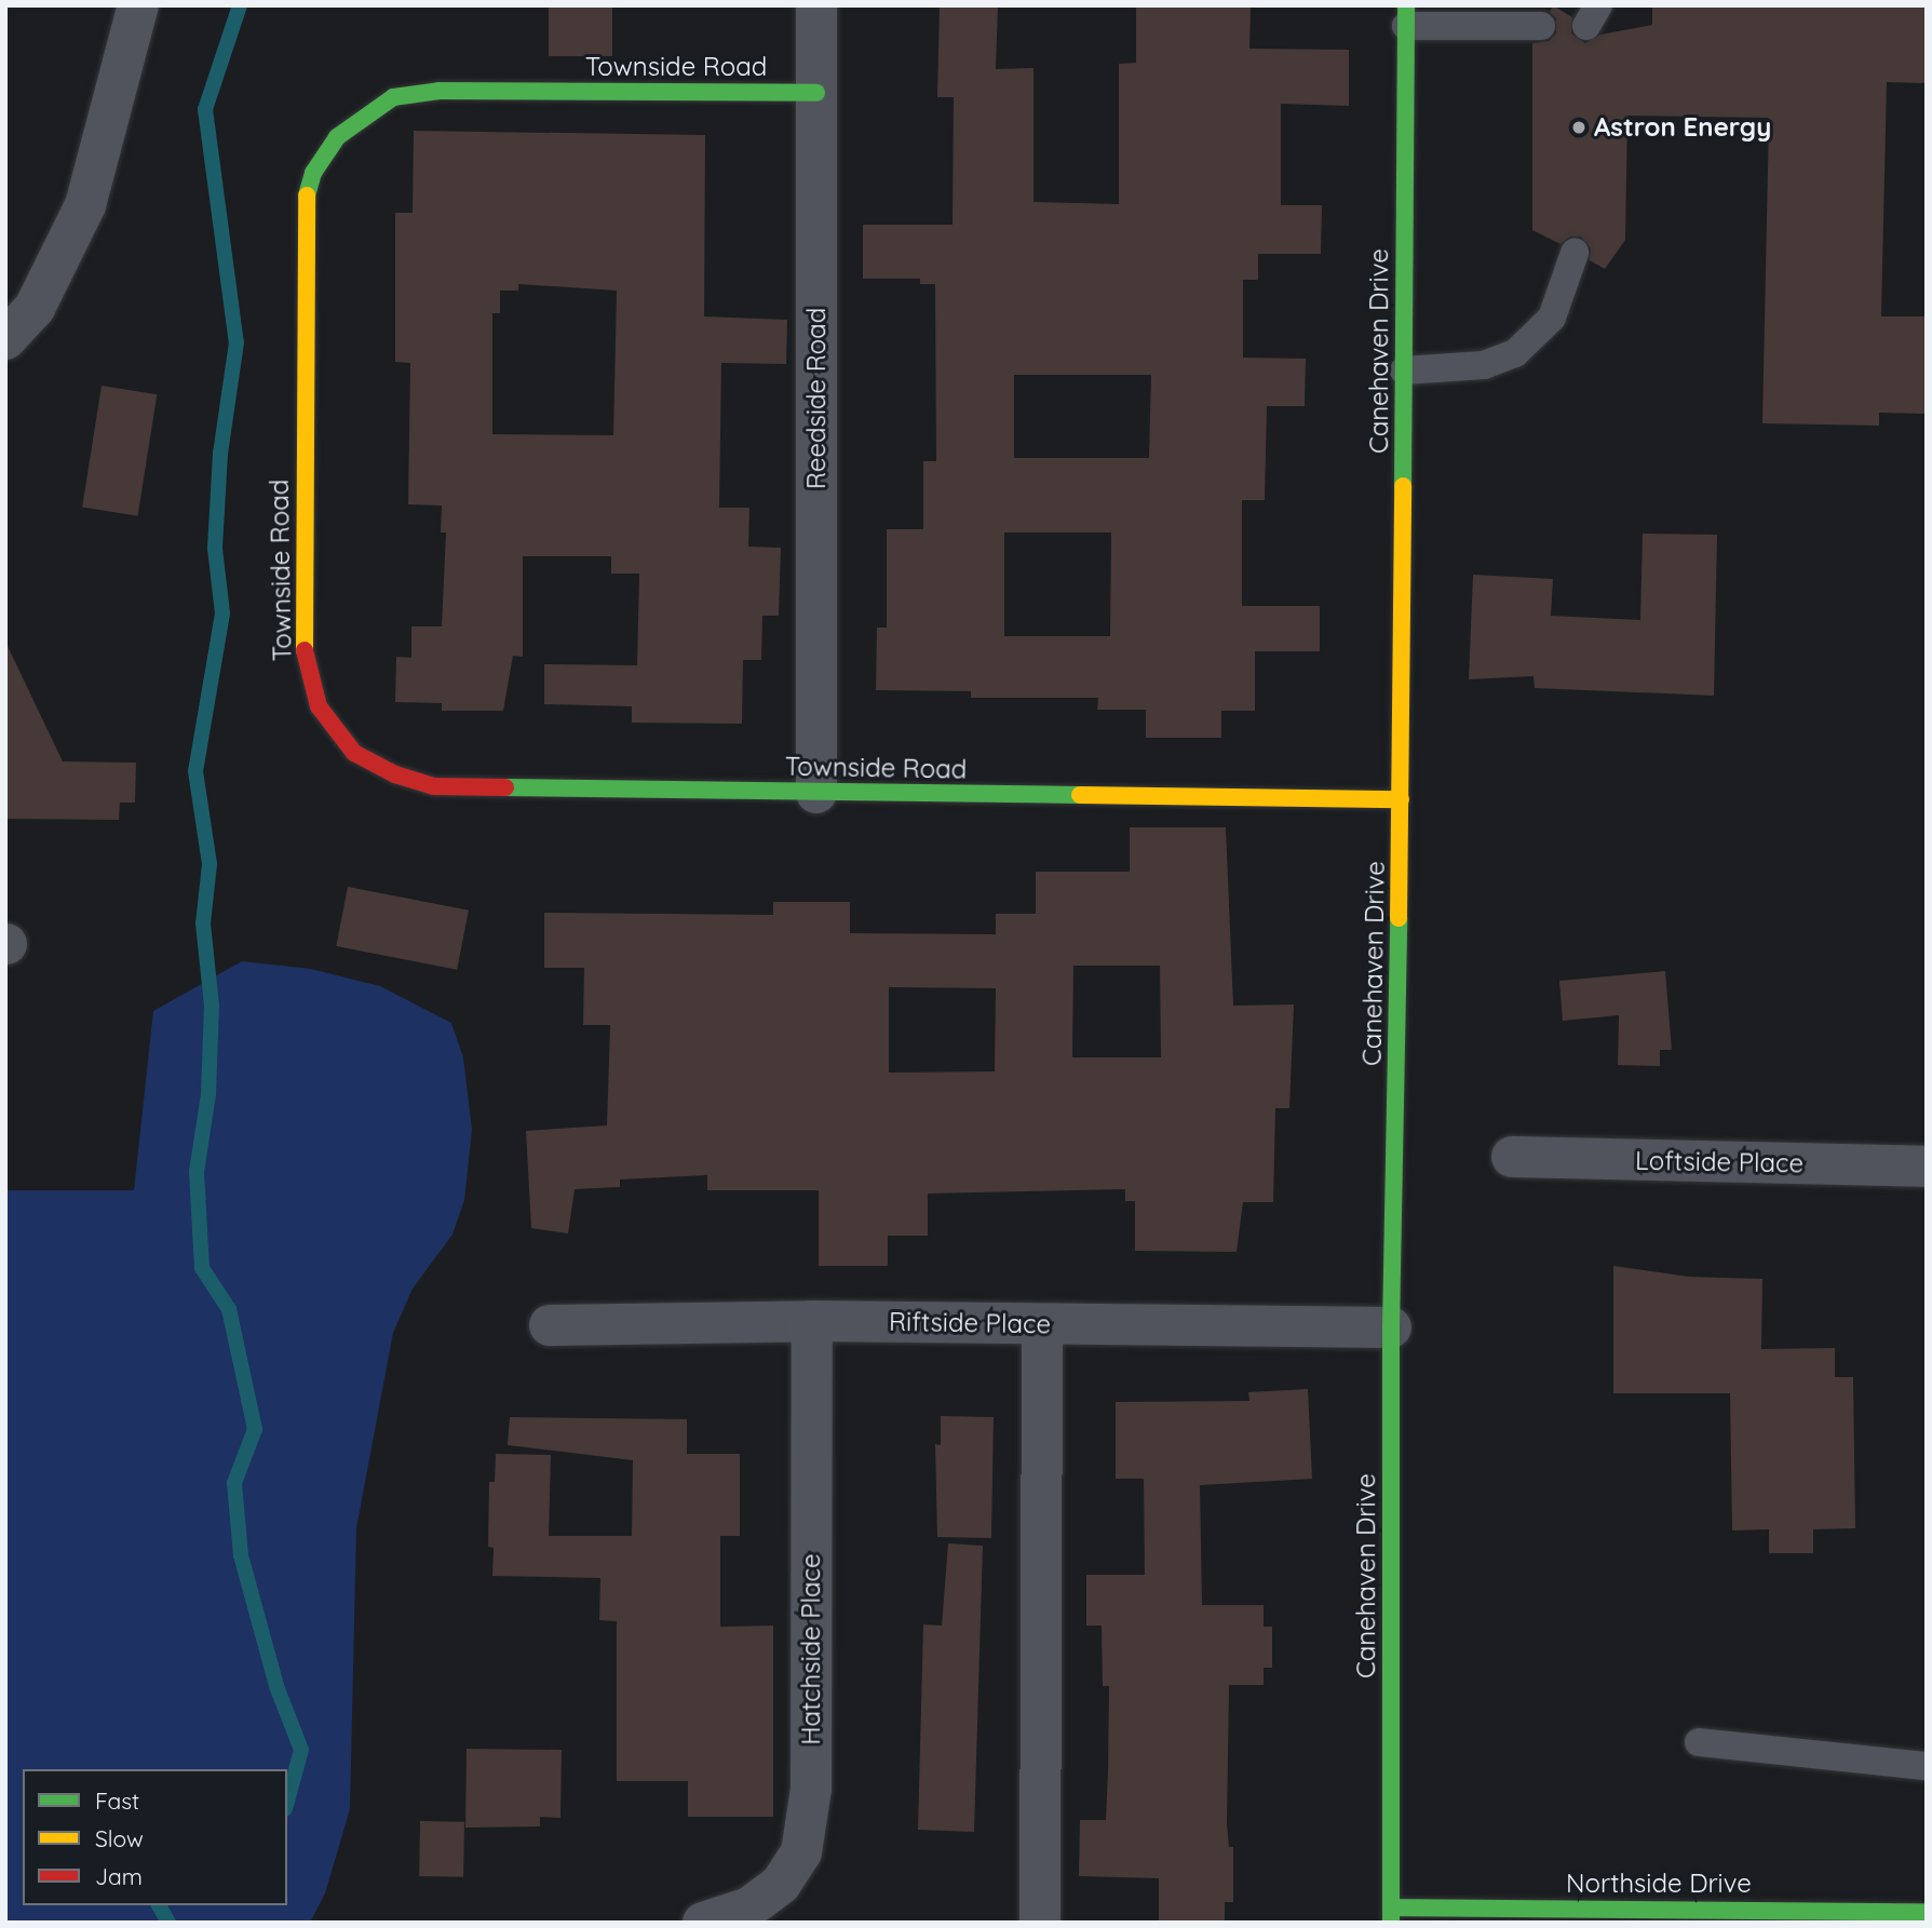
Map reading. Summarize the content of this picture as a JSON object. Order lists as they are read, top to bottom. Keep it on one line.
{"streets":{"street":["Townside Road","Canehaven Drive","Reedside Road","Loftside Place","Riftside Place","Hatchside Place","Northside Drive"]},"crossings":[["Townside Road","Canehaven Drive"],["Townside Road","Reedside Road"],["Canehaven Drive","Riftside Place"],["Canehaven Drive","Northside Drive"],["Riftside Place","Hatchside Place"]],"places":["Astron Energy"],"legend":["Fast","Slow","Jam"]}
